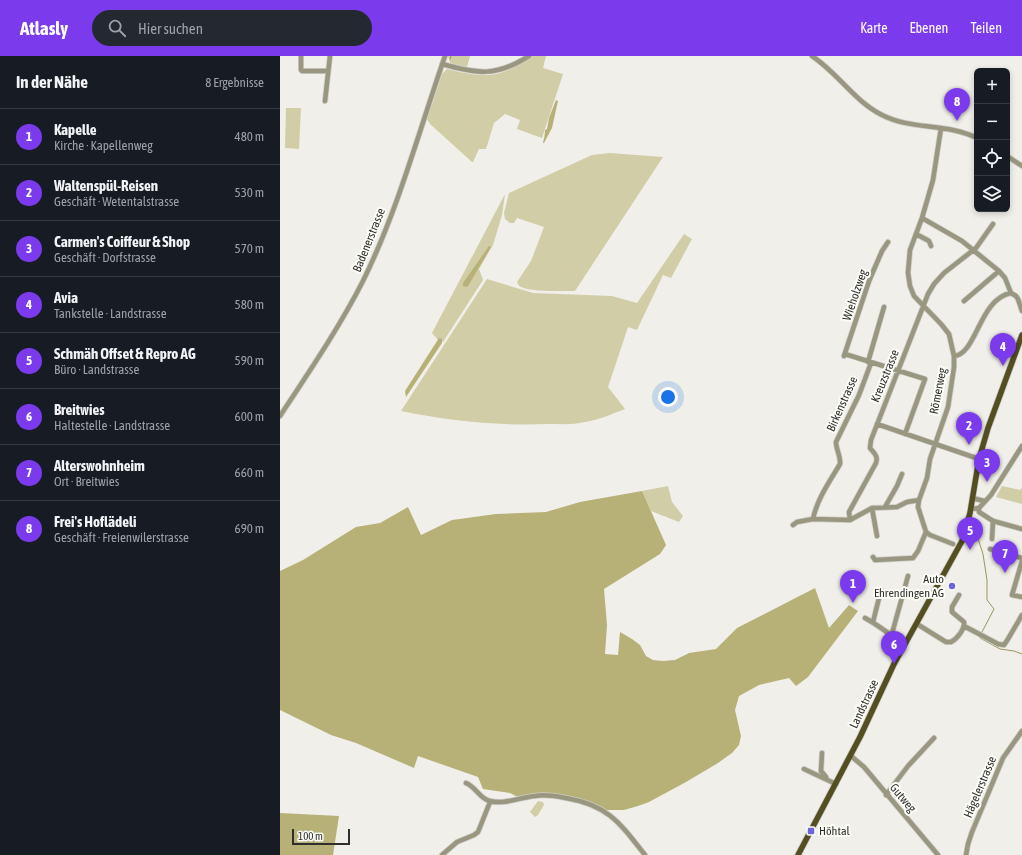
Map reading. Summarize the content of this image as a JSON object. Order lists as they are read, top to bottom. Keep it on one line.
{"streets":{"main road":["Landstrasse"],"street":["Badenerstrasse","Wieholzweg","Kreuzstrasse","Römerweg","Birkenstrasse","Hägelerstrasse","Gutweg"]},"crossings":[["Wieholzweg","Birkenstrasse"],["Kreuzstrasse","Römerweg"],["Landstrasse","Gutweg"]],"places":{"other":["Auto Ehrendingen AG"],"transit":["Höhtal"]},"scale_bar":"100 m","page":{"header":"Atlasly","search":"Hier suchen","nav":["Karte","Ebenen","Teilen"],"heading":["In der Nähe","8 Ergebnisse"],"map_buttons":["+","−"],"pins":["8","4","2","3","5","7","1","6"],"list":[{"mark":"1","name":"Kapelle","note":"Kirche · Kapellenweg","value":"480 m"},{"mark":"2","name":"Waltenspül-Reisen","note":"Geschäft · Wetentalstrasse","value":"530 m"},{"mark":"3","name":"Carmen's Coiffeur & Shop","note":"Geschäft · Dorfstrasse","value":"570 m"},{"mark":"4","name":"Avia","note":"Tankstelle · Landstrasse","value":"580 m"},{"mark":"5","name":"Schmäh Offset & Repro AG","note":"Büro · Landstrasse","value":"590 m"},{"mark":"6","name":"Breitwies","note":"Haltestelle · Landstrasse","value":"600 m"},{"mark":"7","name":"Alterswohnheim","note":"Ort · Breitwies","value":"660 m"},{"mark":"8","name":"Frei's Hoflädeli","note":"Geschäft · Freienwilerstrasse","value":"690 m"}],"scale":"100 m"}}
